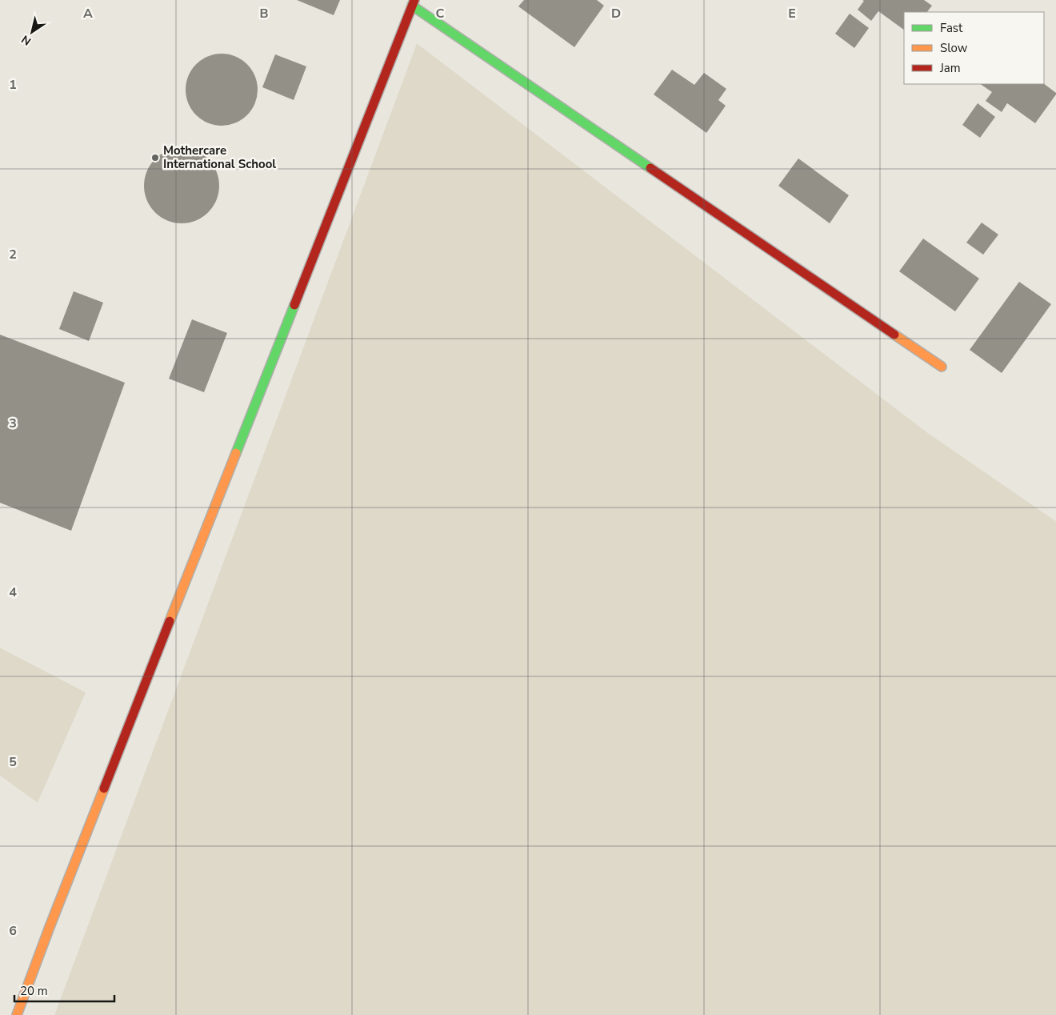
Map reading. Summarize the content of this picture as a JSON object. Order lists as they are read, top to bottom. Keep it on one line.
{"places":["Mothercare International School"],"legend":["Fast","Slow","Jam"],"scale_bar":"20 m","north":"bottom left","grid":{"columns":["A","B","C","D","E"],"rows":["1","2","3","4","5","6"]}}
